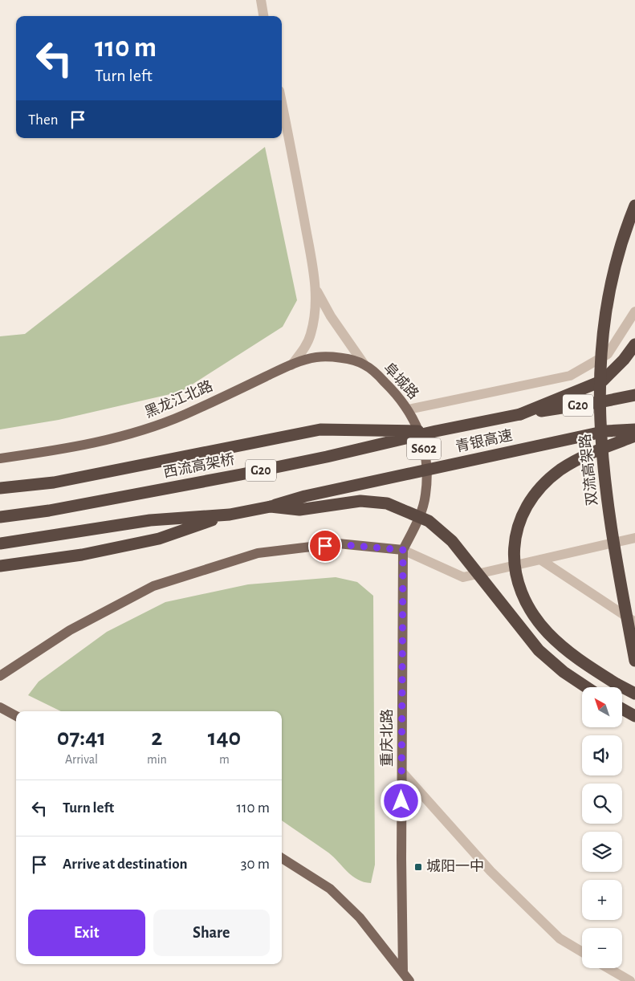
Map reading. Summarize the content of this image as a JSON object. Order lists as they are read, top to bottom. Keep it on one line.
{"streets":{"highway":["G20","青银高速","西流高架桥","双流高架路"],"main road":["阜城路","黑龙江北路","S602","重庆北路"]},"crossings":[["阜城路","黑龙江北路"],["阜城路","重庆北路"],["G20","青银高速"],["青银高速","西流高架桥"]],"places":{"transit":["城阳一中"]},"north":"top left","page":{"turn":["110 m","Turn left"],"then":"Then","map_buttons":["+","−"],"eta":["07:41","Arrival","2","min","140","m"],"list":[{"name":"Turn left","value":"110 m"},{"name":"Arrive at destination","value":"30 m"}],"buttons":["Exit","Share"]}}
